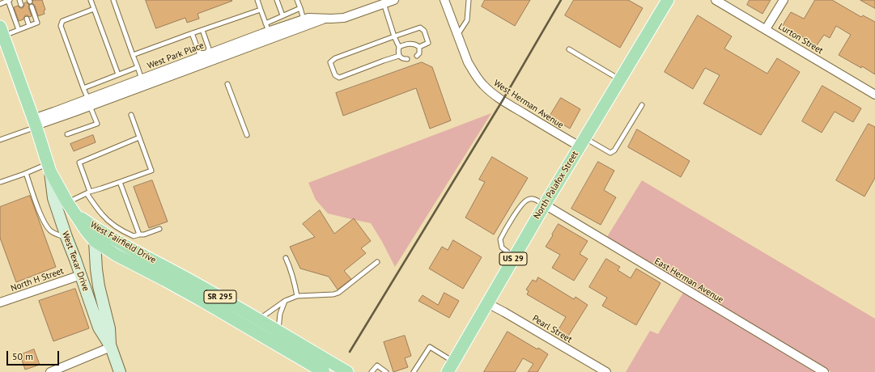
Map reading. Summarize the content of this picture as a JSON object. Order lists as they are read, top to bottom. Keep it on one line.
{"streets":{"main road":["North Palafox Street","West Fairfield Drive","US 29","West Texar Drive","SR 295"],"street":["Lurton Street","West Park Place","West Herman Avenue","North H Street","East Herman Avenue","Pearl Street"]},"crossings":[["West Park Place","West Fairfield Drive"],["West Herman Avenue","North Palafox Street"],["North Palafox Street","East Herman Avenue"],["North Palafox Street","Pearl Street"],["West Fairfield Drive","West Texar Drive"],["West Fairfield Drive","SR 295"],["West Texar Drive","North H Street"],["West Texar Drive","SR 295"]],"scale_bar":"50 m"}
